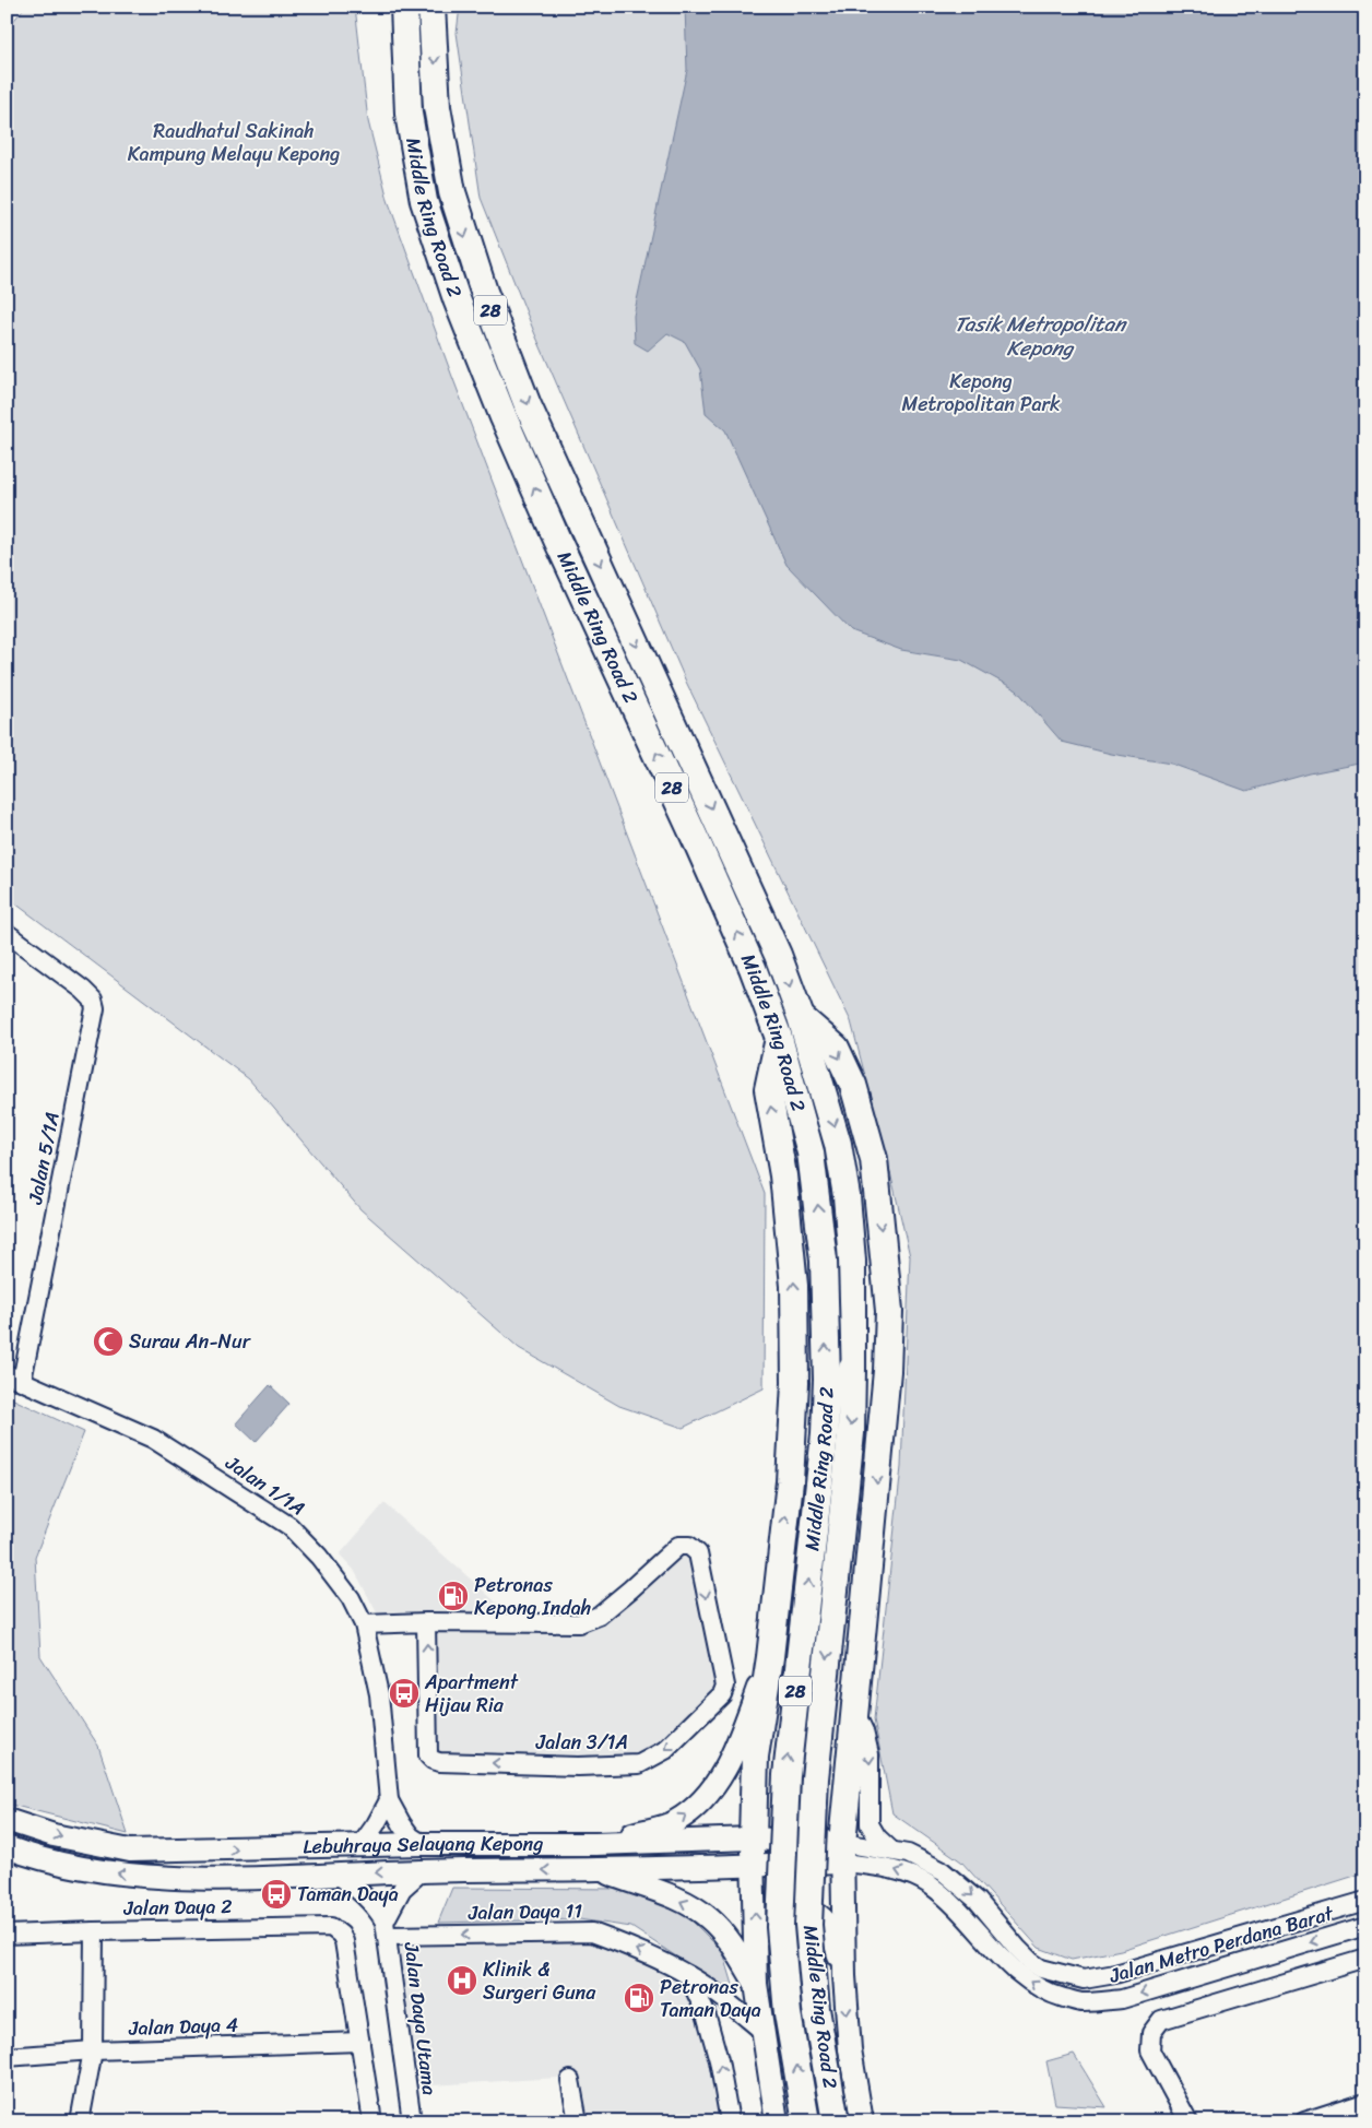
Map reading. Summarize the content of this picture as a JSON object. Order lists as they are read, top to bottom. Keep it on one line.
{"streets":{"highway":["Middle Ring Road 2","28"],"main road":["Lebuhraya Selayang Kepong"],"street":["Jalan 5/1A","Jalan 1/1A","Jalan 3/1A","Jalan Daya 2","Jalan Daya 11","Jalan Metro Perdana Barat","Jalan Daya Utama","Jalan Daya 4"]},"crossings":[["Jalan 5/1A","Jalan 1/1A"],["Jalan 1/1A","Lebuhraya Selayang Kepong"],["Lebuhraya Selayang Kepong","Jalan Metro Perdana Barat"],["Lebuhraya Selayang Kepong","Jalan Daya Utama"],["Jalan Daya 2","Jalan Daya 4"],["Jalan Daya 11","Jalan Daya Utama"]],"one_way":["Jalan Daya 11"],"water":["Tasik Metropolitan Kepong"],"parks":["Raudhatul Sakinah Kampung Melayu Kepong","Kepong Metropolitan Park"],"places":{"mosque":["Surau An-Nur"],"fuel station":["Petronas Kepong Indah","Petronas Taman Daya"],"bus stop":["Apartment Hijau Ria","Taman Daya"],"hospital":["Klinik & Surgeri Guna"]}}
